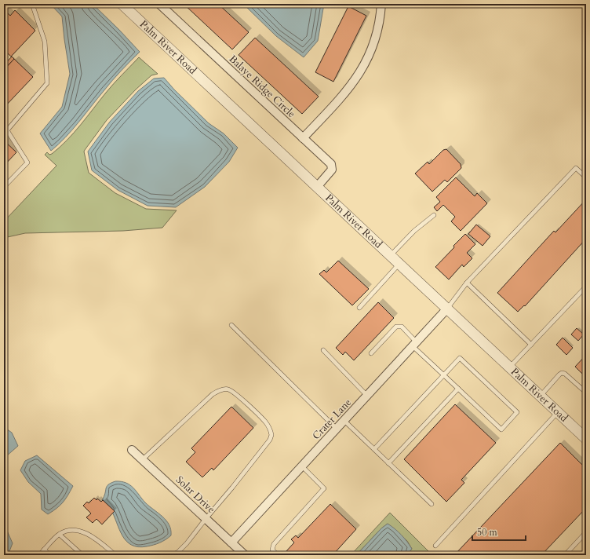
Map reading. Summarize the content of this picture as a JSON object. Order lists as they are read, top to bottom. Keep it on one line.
{"streets":{"street":["Palm River Road","Balaye Ridge Circle","Crater Lane","Solar Drive"]},"crossings":[["Palm River Road","Balaye Ridge Circle"],["Palm River Road","Crater Lane"],["Crater Lane","Solar Drive"]],"scale_bar":"50 m"}
